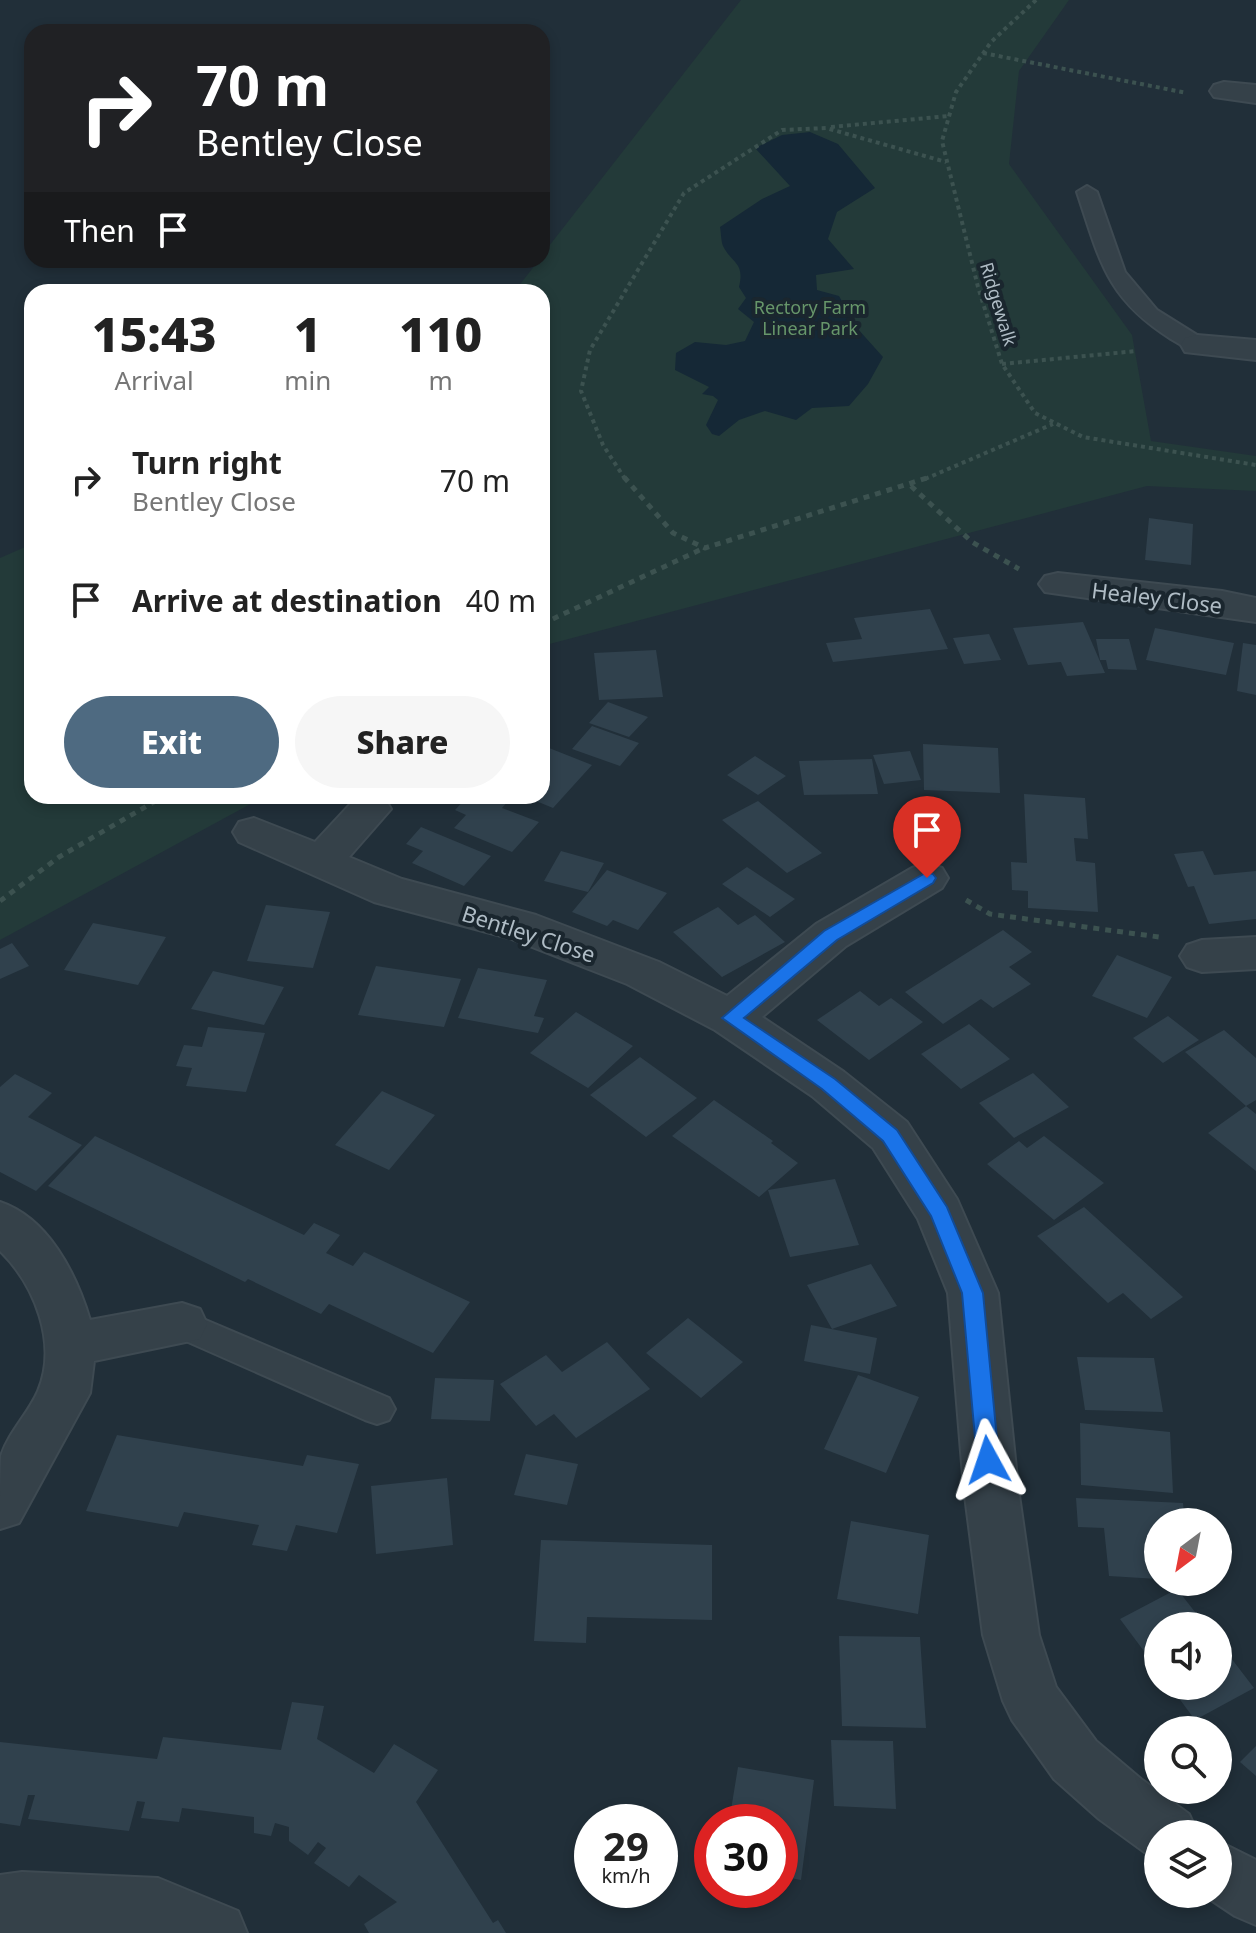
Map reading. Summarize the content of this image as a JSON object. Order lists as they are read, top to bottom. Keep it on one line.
{"streets":{"street":["Healey Close","Bentley Close"],"path":["Ridgewalk"]},"parks":["Rectory Farm Linear Park"],"north":"bottom left","page":{"turn":["70 m","Bentley Close"],"then":"Then","eta":["15:43","Arrival","1","min","110","m"],"list":[{"name":"Turn right","note":"Bentley Close","value":"70 m"},{"name":"Arrive at destination","value":"40 m"}],"buttons":["Exit","Share"],"speed":"29 km/h","limit":"30"}}
